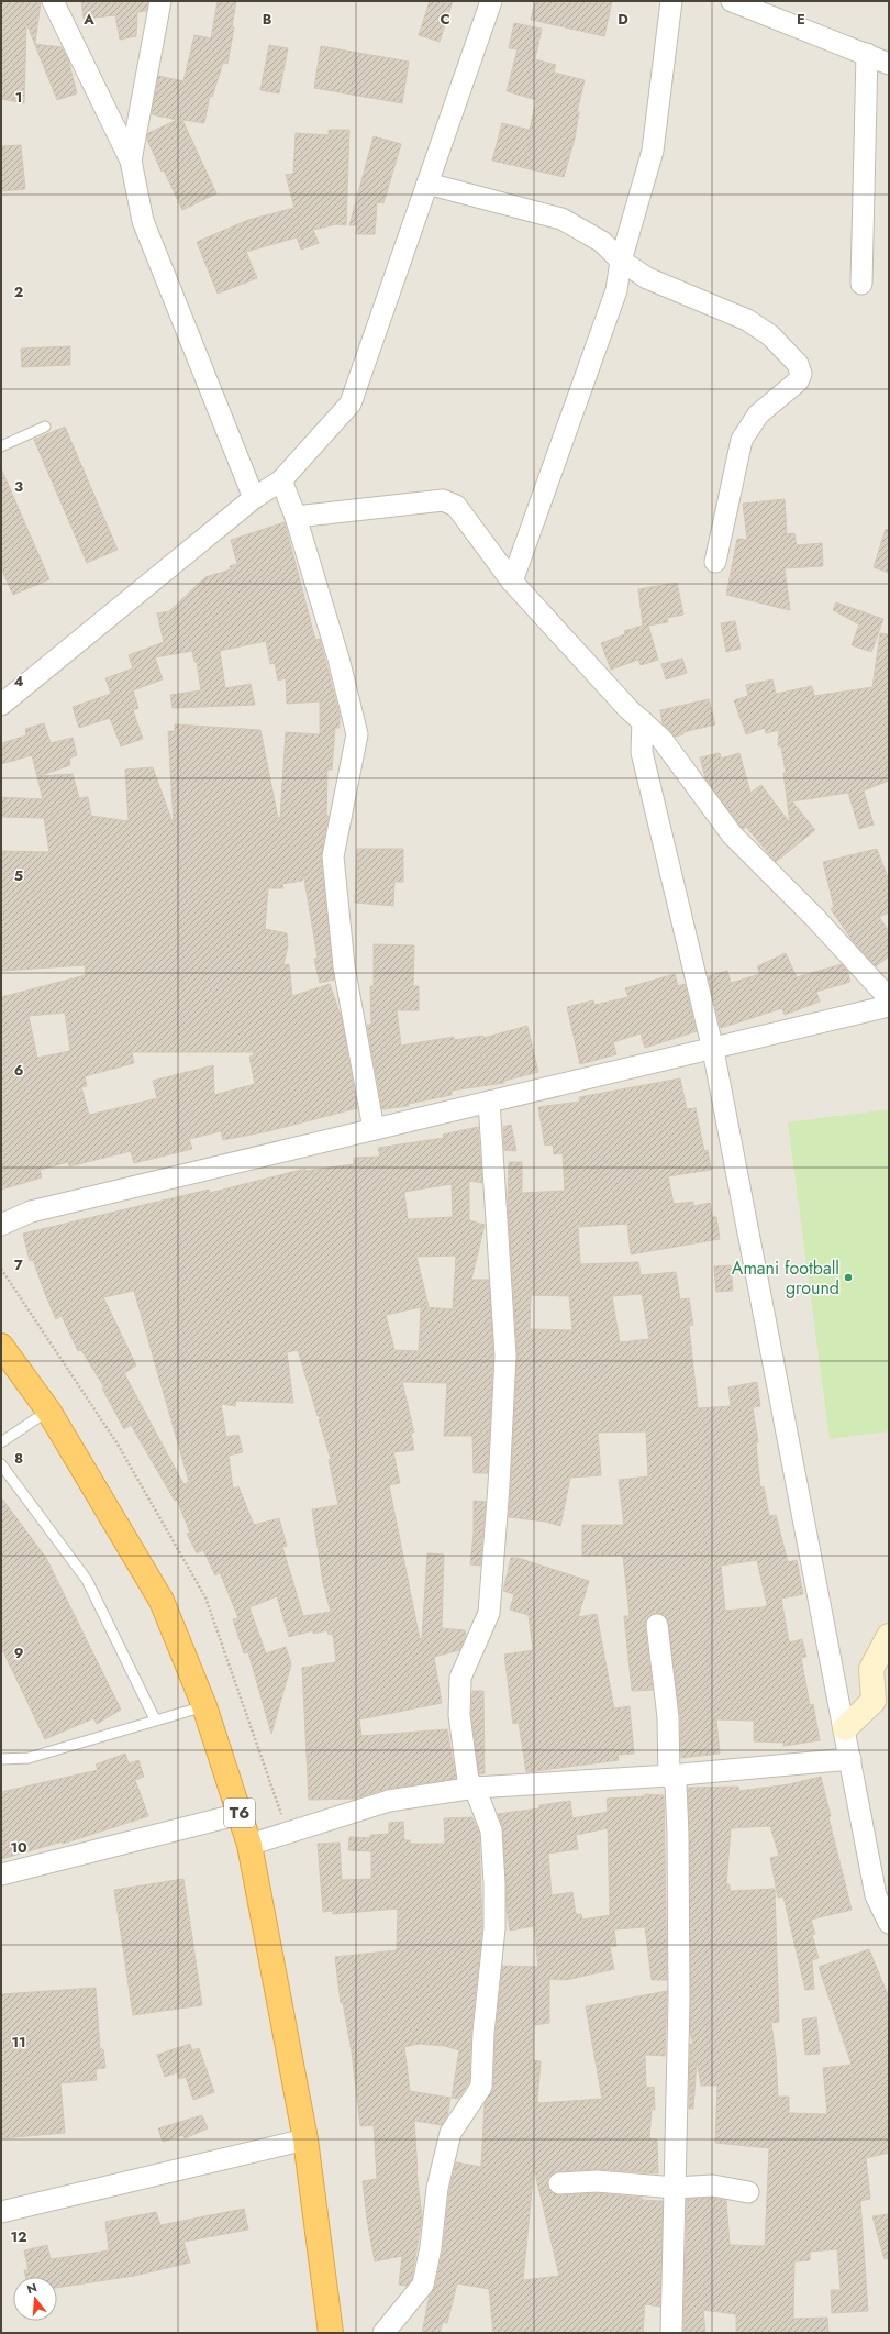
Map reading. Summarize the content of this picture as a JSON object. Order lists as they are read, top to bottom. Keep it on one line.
{"streets":{"highway":["T6"]},"places":["Amani football ground"],"north":"top","grid":{"columns":["A","B","C","D","E"],"rows":["1","2","3","4","5","6","7","8","9","10","11","12"]}}
